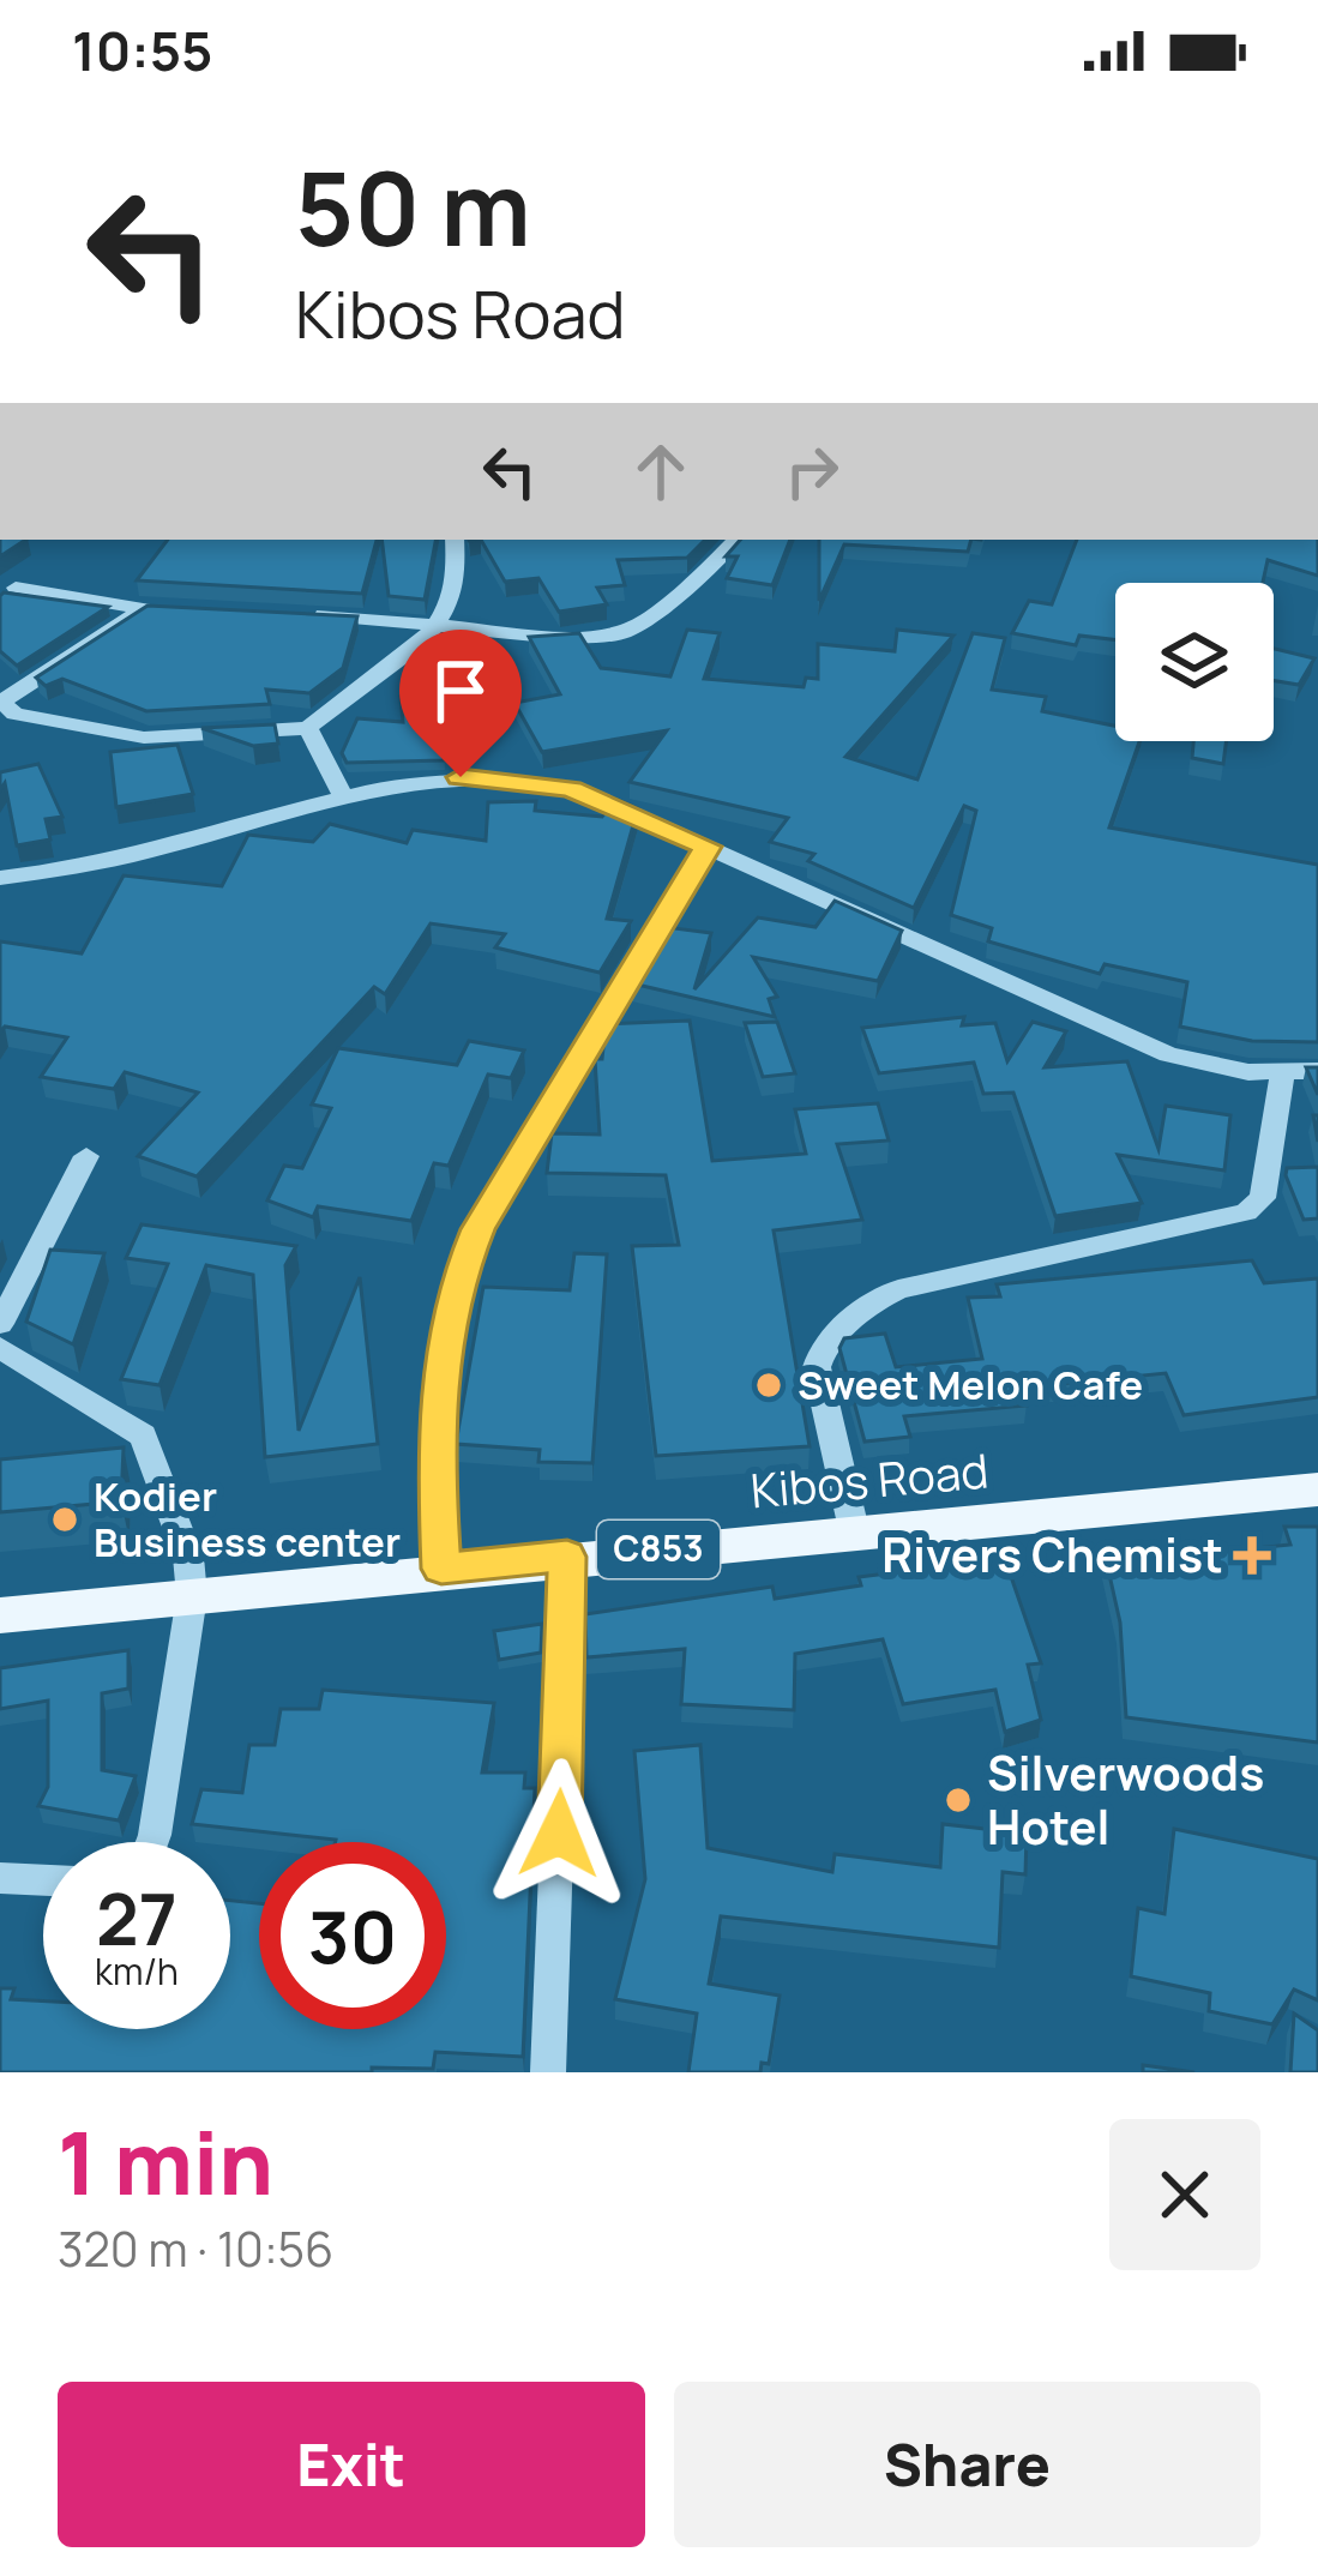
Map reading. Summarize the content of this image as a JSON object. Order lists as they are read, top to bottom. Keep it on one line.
{"streets":{"main road":["Kibos Road","C853"]},"places":{"other":["Sweet Melon Cafe","Kodier Business center","Silverwoods Hotel"],"health":["Rivers Chemist"]},"page":{"status":"10:55","turn":["50 m","Kibos Road"],"speed":"27 km/h","limit":"30","heading":["1 min","320 m · 10:56"],"buttons":["Exit","Share"]}}
